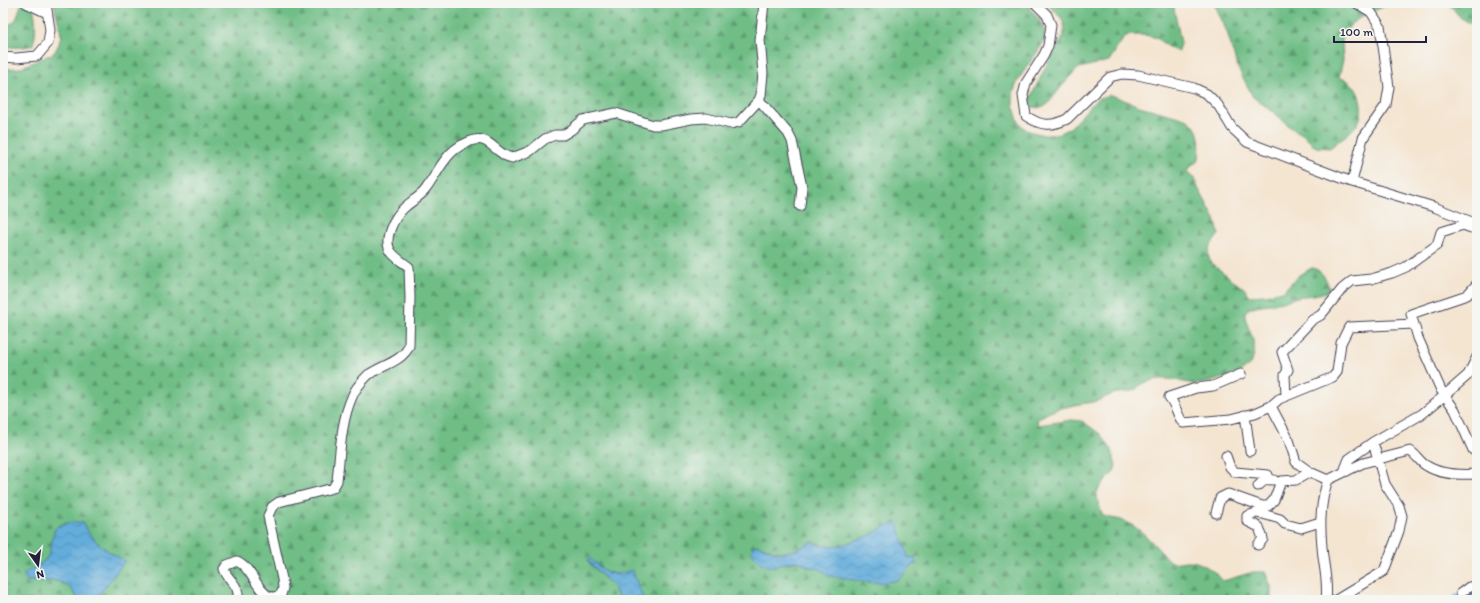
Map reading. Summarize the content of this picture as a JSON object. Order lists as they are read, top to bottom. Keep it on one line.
{"scale_bar":"100 m","north":"bottom"}
